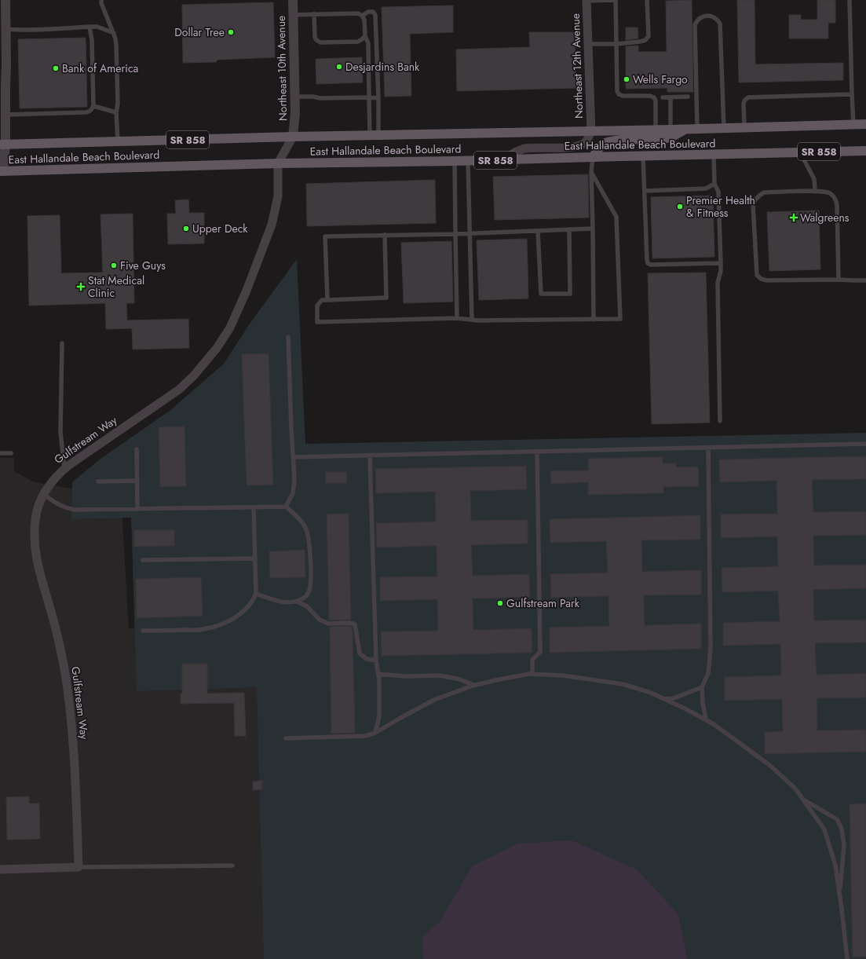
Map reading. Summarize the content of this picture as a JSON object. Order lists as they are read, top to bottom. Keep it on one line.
{"streets":{"main road":["SR 858","East Hallandale Beach Boulevard"],"street":["Northeast 12th Avenue","Northeast 10th Avenue","Gulfstream Way"]},"crossings":[["Northeast 12th Avenue","East Hallandale Beach Boulevard"],["Northeast 10th Avenue","East Hallandale Beach Boulevard"],["Northeast 10th Avenue","Gulfstream Way"],["East Hallandale Beach Boulevard","Gulfstream Way"]],"places":{"other":["Dollar Tree","Desjardins Bank","Bank of America","Wells Fargo","Premier Health & Fitness","Upper Deck","Five Guys","Gulfstream Park"],"health":["Walgreens","Stat Medical Clinic"]}}
